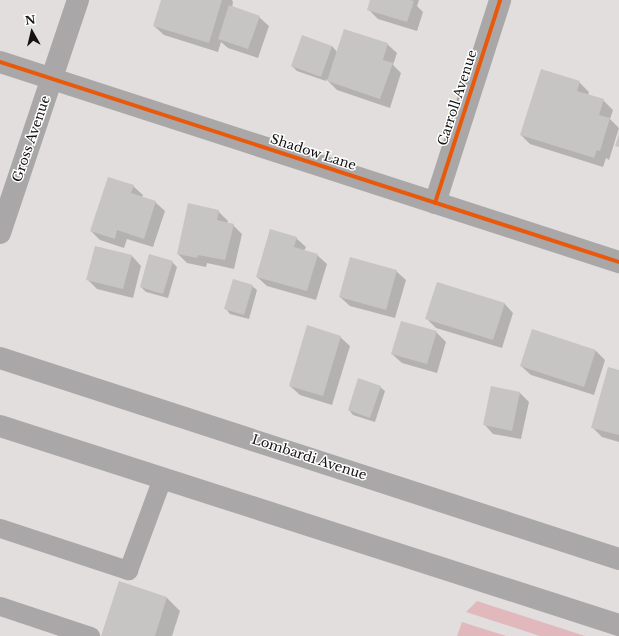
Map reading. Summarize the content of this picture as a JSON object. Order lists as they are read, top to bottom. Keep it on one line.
{"streets":{"main road":["Carroll Avenue","Gross Avenue","Shadow Lane","Lombardi Avenue"]},"crossings":[["Carroll Avenue","Shadow Lane"],["Gross Avenue","Shadow Lane"]],"north":"top"}
